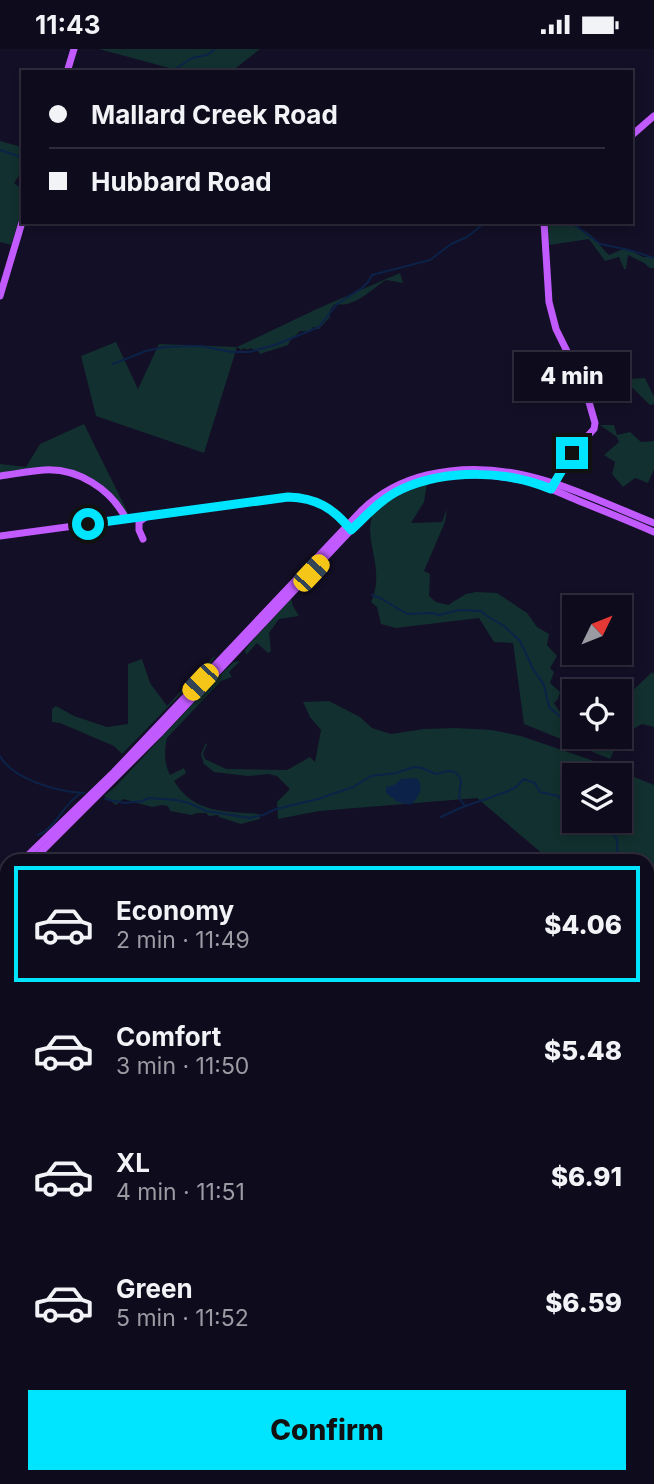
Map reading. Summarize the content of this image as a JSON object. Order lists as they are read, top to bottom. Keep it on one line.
{"north":"top right","page":{"status":"11:43","banner":["Mallard Creek Road","Hubbard Road"],"bubble":"4 min","list":[{"name":"Economy","note":"2 min · 11:49","value":"$4.06"},{"name":"Comfort","note":"3 min · 11:50","value":"$5.48"},{"name":"XL","note":"4 min · 11:51","value":"$6.91"},{"name":"Green","note":"5 min · 11:52","value":"$6.59"}],"buttons":"Confirm"}}
